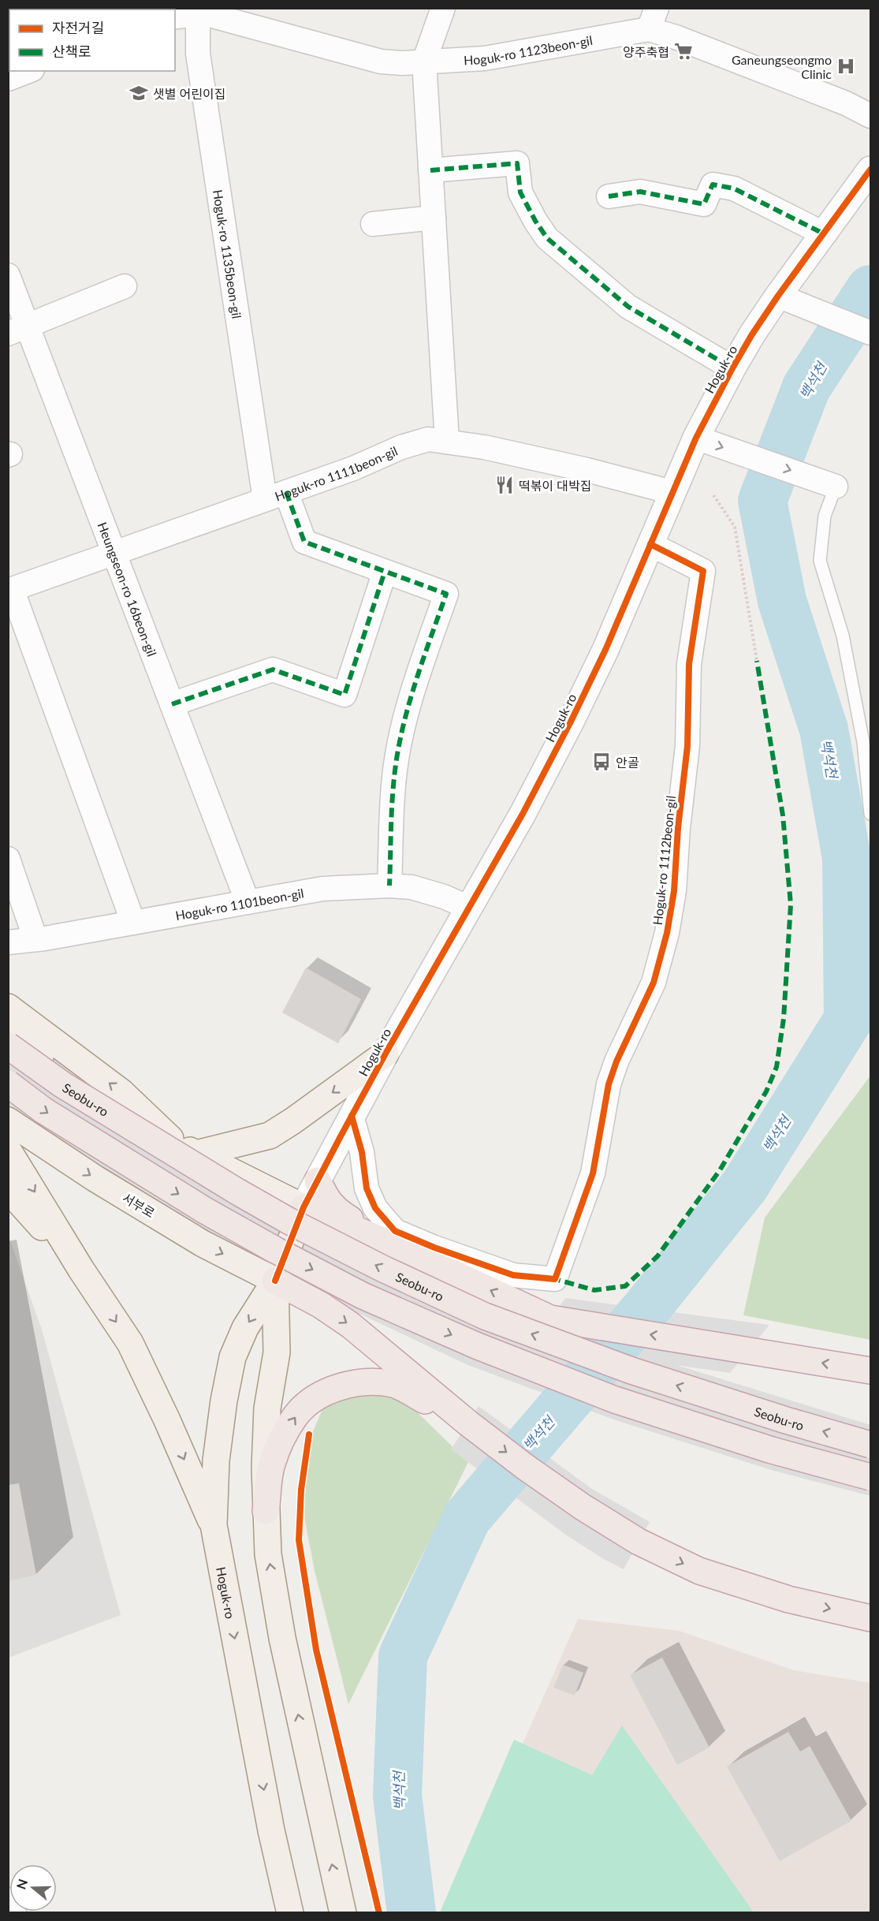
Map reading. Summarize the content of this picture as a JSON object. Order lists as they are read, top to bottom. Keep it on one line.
{"streets":{"highway":["Seobu-ro"],"main road":["Hoguk-ro","서부로"],"street":["Hoguk-ro 1123beon-gil","Hoguk-ro 1135beon-gil","Hoguk-ro 1111beon-gil","Heungseon-ro 16beon-gil","Hoguk-ro 1112beon-gil","Hoguk-ro 1101beon-gil"]},"crossings":[["Hoguk-ro 1123beon-gil","Hoguk-ro 1135beon-gil"],["Hoguk-ro 1135beon-gil","Hoguk-ro 1111beon-gil"],["Hoguk-ro 1135beon-gil","Hoguk-ro 1101beon-gil"],["Hoguk-ro","Hoguk-ro 1111beon-gil"],["Hoguk-ro","Hoguk-ro 1112beon-gil"],["Hoguk-ro","Hoguk-ro 1101beon-gil"],["Hoguk-ro","서부로"],["Hoguk-ro 1111beon-gil","Heungseon-ro 16beon-gil"],["Heungseon-ro 16beon-gil","Hoguk-ro 1101beon-gil"]],"water":["백석천"],"places":{"supermarket":["양주축협"],"hospital":["Ganeungseongmo Clinic"],"school or university":["샛별 어린이집"],"restaurant":["떡볶이 대박집"],"bus stop":["안골"]},"legend":["자전거길","산책로"],"north":"left"}
